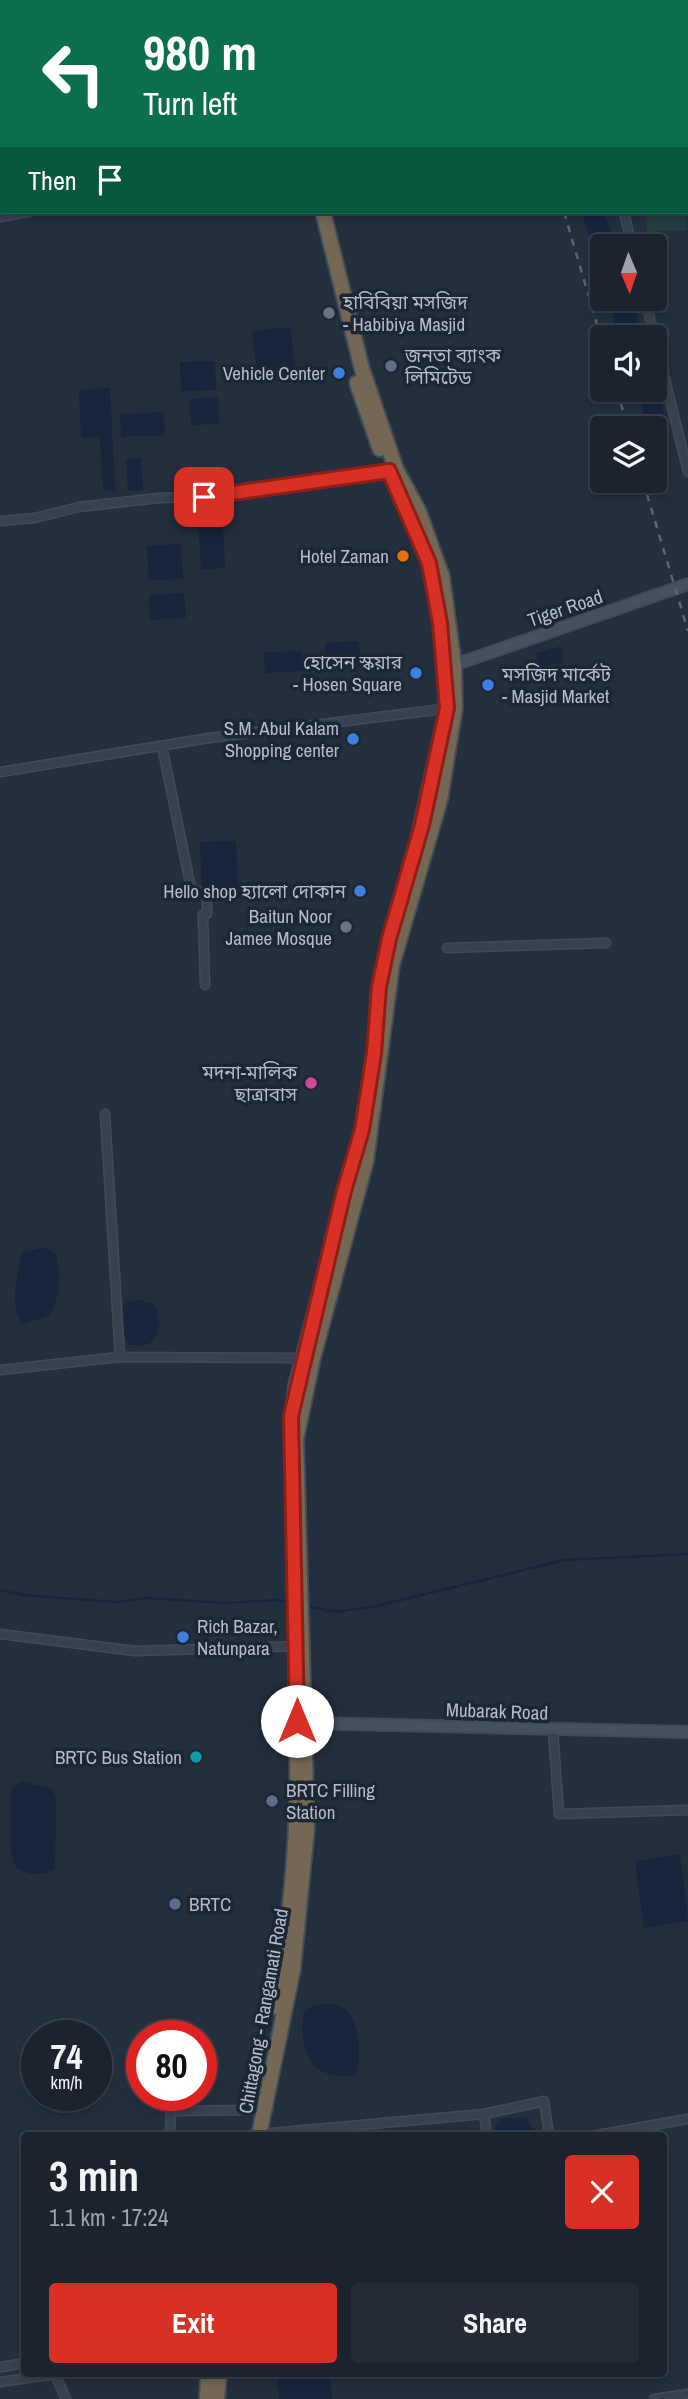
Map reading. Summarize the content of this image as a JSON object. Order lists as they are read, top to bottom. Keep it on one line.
{"streets":{"highway":["Chittagong - Rangamati Road"],"street":["Tiger Road","Mubarak Road"]},"crossings":[["Tiger Road","Chittagong - Rangamati Road"],["Mubarak Road","Chittagong - Rangamati Road"]],"places":["হাবিবিয়া মসজিদ - Habibiya Masjid","জনতা ব্যাংক লিমিটেড","Vehicle Center","Hotel Zaman","হোসেন স্কয়ার - Hosen Square","মসজিদ মার্কেট - Masjid Market","S.M. Abul Kalam Shopping center","Hello shop হ্যালো দোকান","Baitun Noor Jamee Mosque","মদনা-মালিক ছাত্রাবাস","Rich Bazar, Natunpara","BRTC Bus Station","BRTC Filling Station","BRTC"],"north":"bottom","page":{"turn":["980 m","Turn left"],"then":"Then","speed":"74 km/h","limit":"80","heading":["3 min","1.1 km · 17:24"],"buttons":["Exit","Share"]}}
